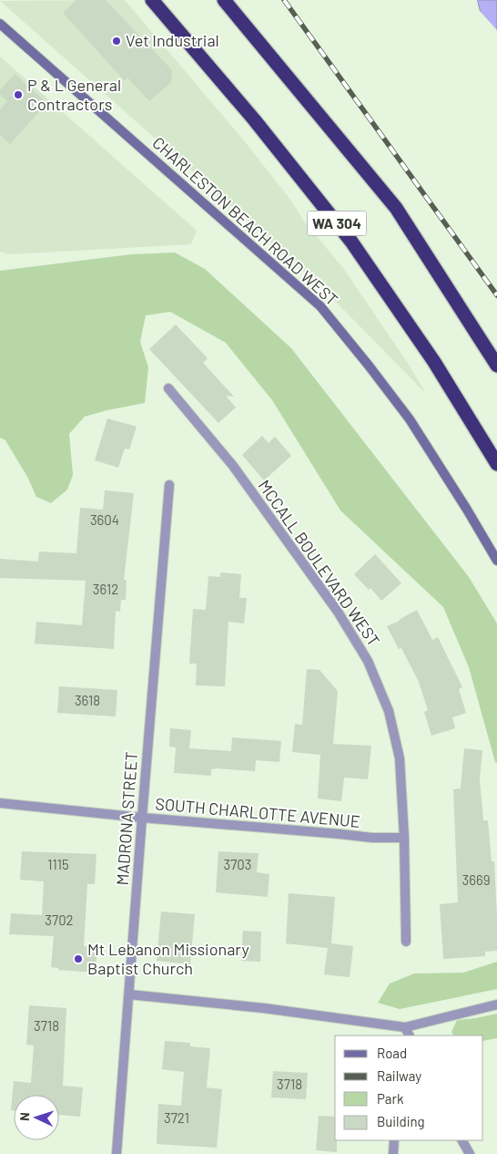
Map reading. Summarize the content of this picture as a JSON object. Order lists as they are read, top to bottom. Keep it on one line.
{"streets":{"highway":["WA 304"],"main road":["CHARLESTON BEACH ROAD WEST"],"street":["MCCALL BOULEVARD WEST","SOUTH CHARLOTTE AVENUE","MADRONA STREET"]},"crossings":[["MCCALL BOULEVARD WEST","SOUTH CHARLOTTE AVENUE"],["SOUTH CHARLOTTE AVENUE","MADRONA STREET"]],"places":["Vet Industrial","P & L General Contractors","Mt Lebanon Missionary Baptist Church"],"house_numbers":["3604","3612","3618","1115","3703","3669","3702","3718","3718","3721"],"legend":["Road","Railway","Park","Building"],"north":"left"}
